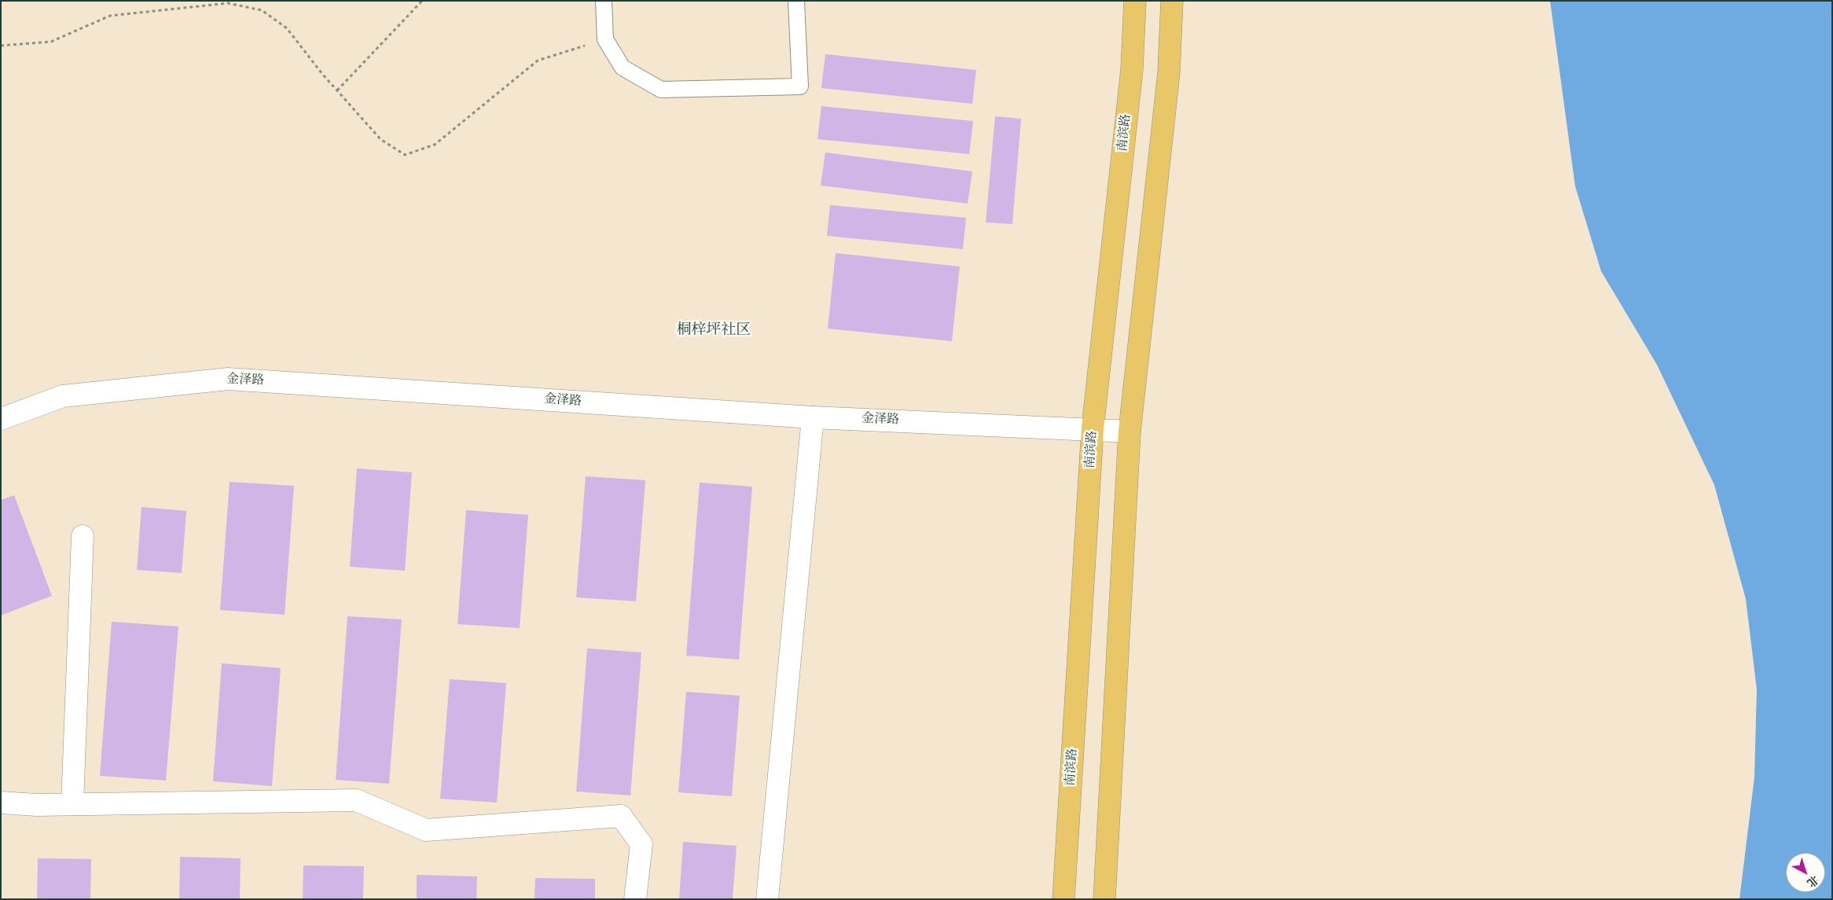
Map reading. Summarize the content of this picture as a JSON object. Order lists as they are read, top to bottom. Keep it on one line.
{"streets":{"main road":["南滨路"],"street":["金泽路"]},"crossings":[["南滨路","金泽路"]],"districts":["桐梓坪社区"],"north":"bottom right"}
